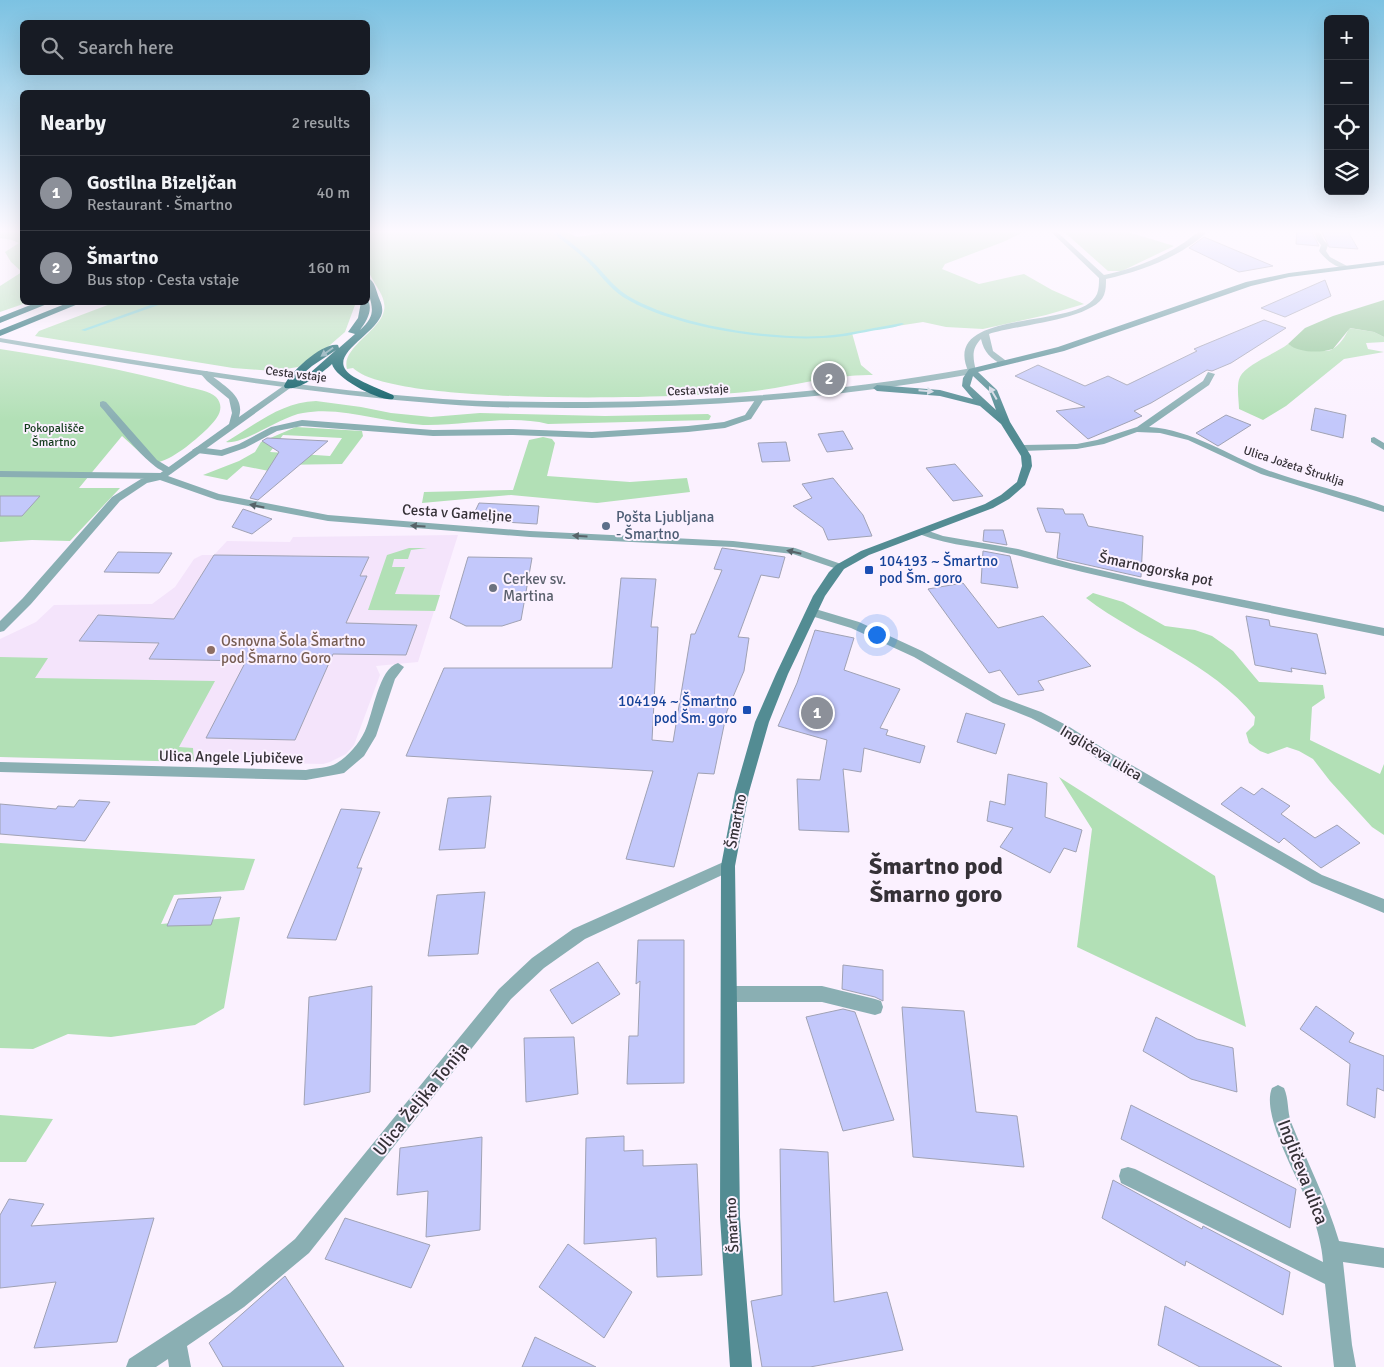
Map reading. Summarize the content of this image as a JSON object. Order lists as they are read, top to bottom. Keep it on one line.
{"streets":{"main road":["Cesta vstaje","Šmartno"],"street":["Ulica Jožeta Štruklja","Cesta v Gameljne","Šmarnogorska pot","Ingličeva ulica","Ulica Angele Ljubičeve","Ulica Željka Tonija"]},"crossings":[["Ulica Jožeta Štruklja","Šmartno"],["Cesta v Gameljne","Šmartno"],["Šmarnogorska pot","Šmartno"],["Ingličeva ulica","Šmartno"],["Šmartno","Ulica Željka Tonija"]],"districts":["Šmartno pod Šmarno goro"],"parks":["Pokopališče Šmartno"],"places":{"other":["Pošta Ljubljana - Šmartno","Cerkev sv. Martina","Osnovna Šola Šmartno pod Šmarno Goro"],"transit":["104193 ~ Šmartno pod Šm. goro","104194 ~ Šmartno pod Šm. goro"]},"page":{"map_buttons":["+","−"],"search":"Search here","heading":["Nearby","2 results"],"list":[{"mark":"1","name":"Gostilna Bizeljčan","note":"Restaurant · Šmartno","value":"40 m"},{"mark":"2","name":"Šmartno","note":"Bus stop · Cesta vstaje","value":"160 m"}],"pins":["2","1"]}}
